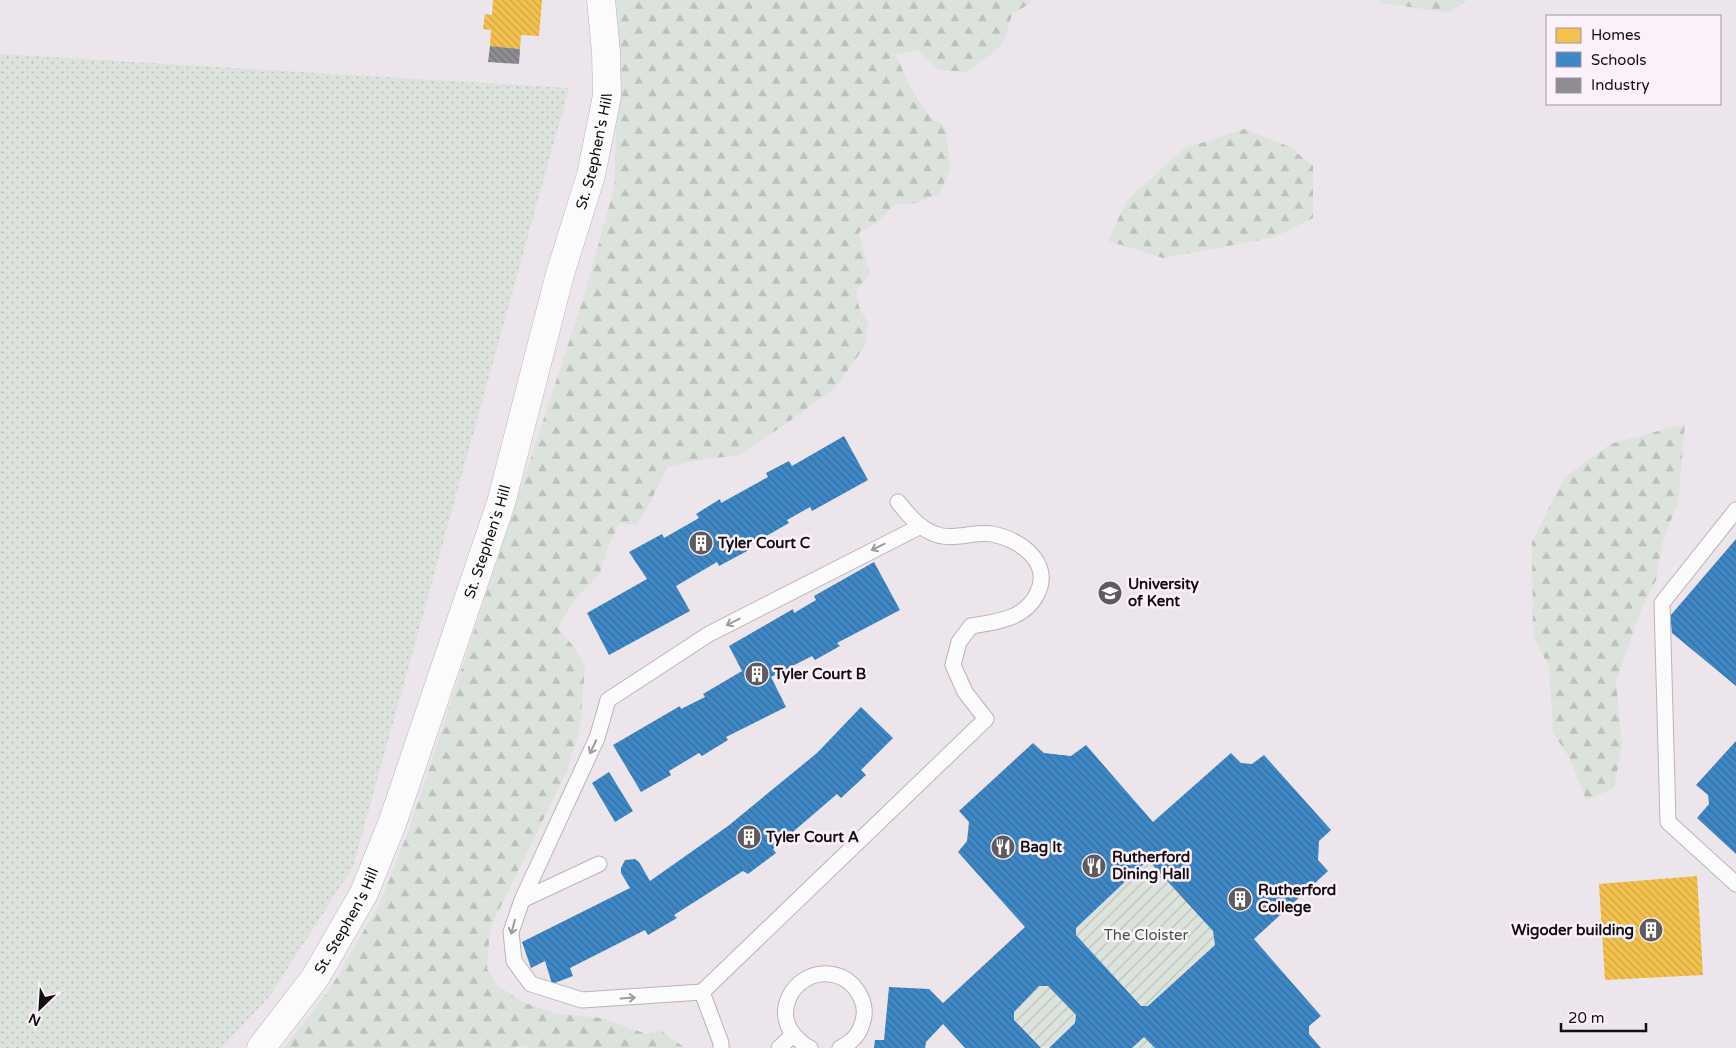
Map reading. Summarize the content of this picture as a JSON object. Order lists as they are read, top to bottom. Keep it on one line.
{"streets":{"street":["St. Stephen's Hill"]},"parks":["The Cloister"],"places":{"building":["Tyler Court C","Tyler Court B","Tyler Court A","Rutherford College","Wigoder building"],"school or university":["University of Kent"],"restaurant":["Bag It","Rutherford Dining Hall"]},"legend":["Homes","Schools","Industry"],"scale_bar":"20 m","north":"bottom left"}
